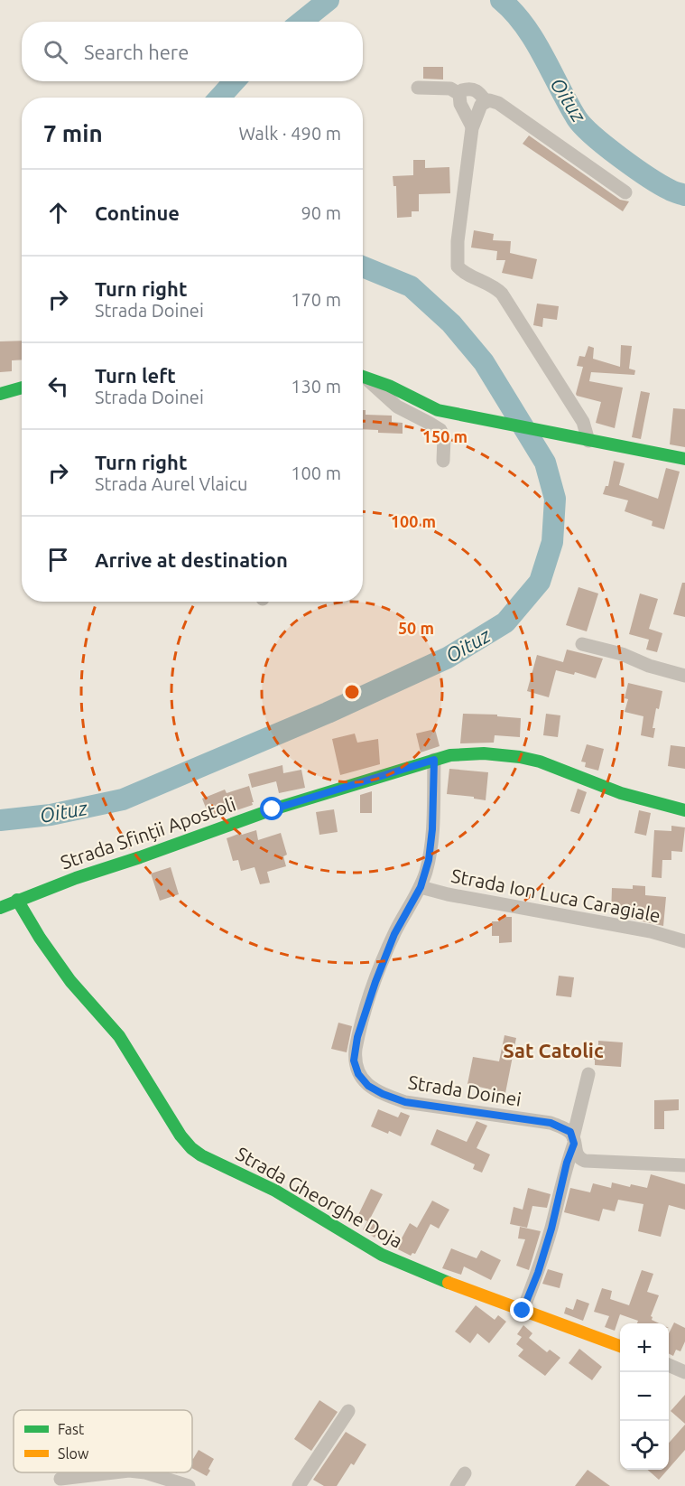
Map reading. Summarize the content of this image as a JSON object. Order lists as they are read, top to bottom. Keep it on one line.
{"streets":{"street":["Strada Sfinții Apostoli","Strada Ion Luca Caragiale","Strada Doinei","Strada Gheorghe Doja"]},"crossings":[["Strada Sfinții Apostoli","Strada Doinei"],["Strada Sfinții Apostoli","Strada Gheorghe Doja"],["Strada Ion Luca Caragiale","Strada Doinei"]],"districts":["Sat Catolic"],"water":["Oituz"],"legend":["Fast","Slow"],"page":{"search":"Search here","heading":["7 min","Walk · 490 m"],"list":[["Continue","90 m"],["Turn right","Strada Doinei","170 m"],["Turn left","Strada Doinei","130 m"],["Turn right","Strada Aurel Vlaicu","100 m"],"Arrive at destination"],"map_buttons":["+","−"]},"rings":["150 m","100 m","50 m"]}
